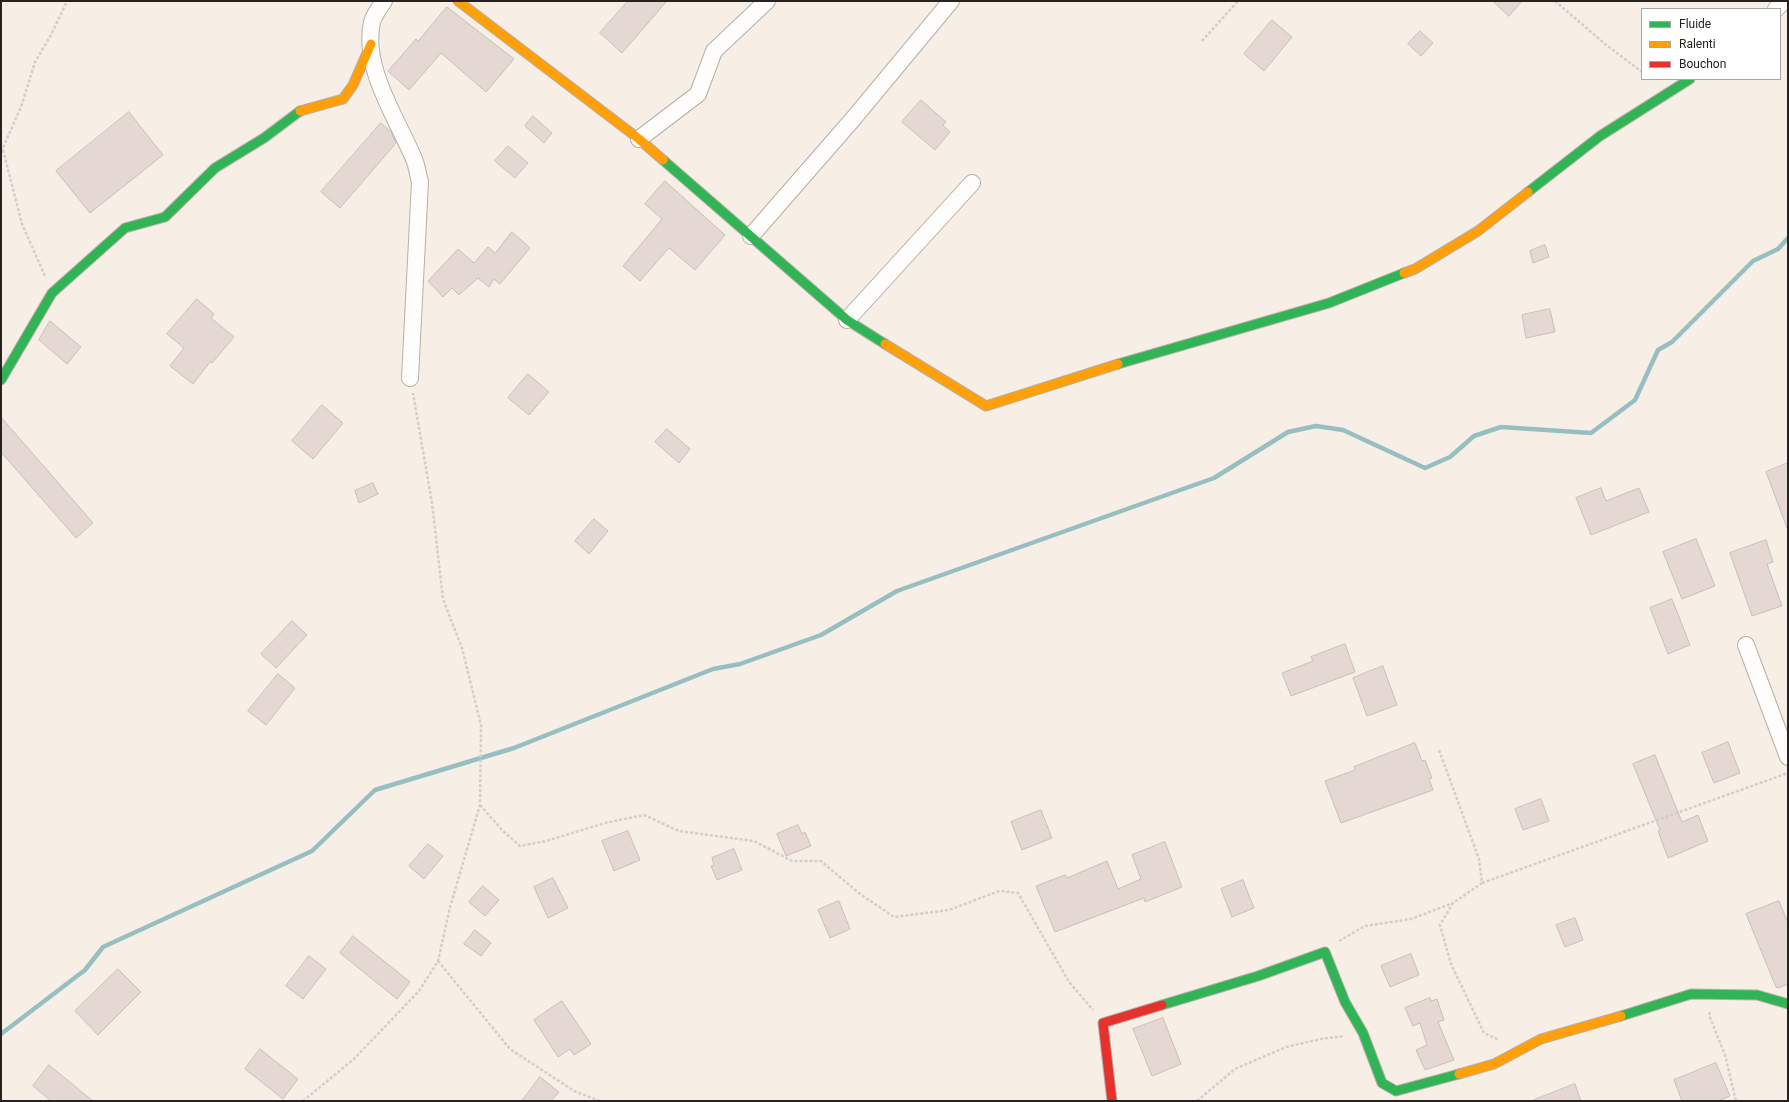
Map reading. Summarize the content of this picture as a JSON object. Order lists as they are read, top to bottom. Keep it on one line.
{"legend":["Fluide","Ralenti","Bouchon"]}
